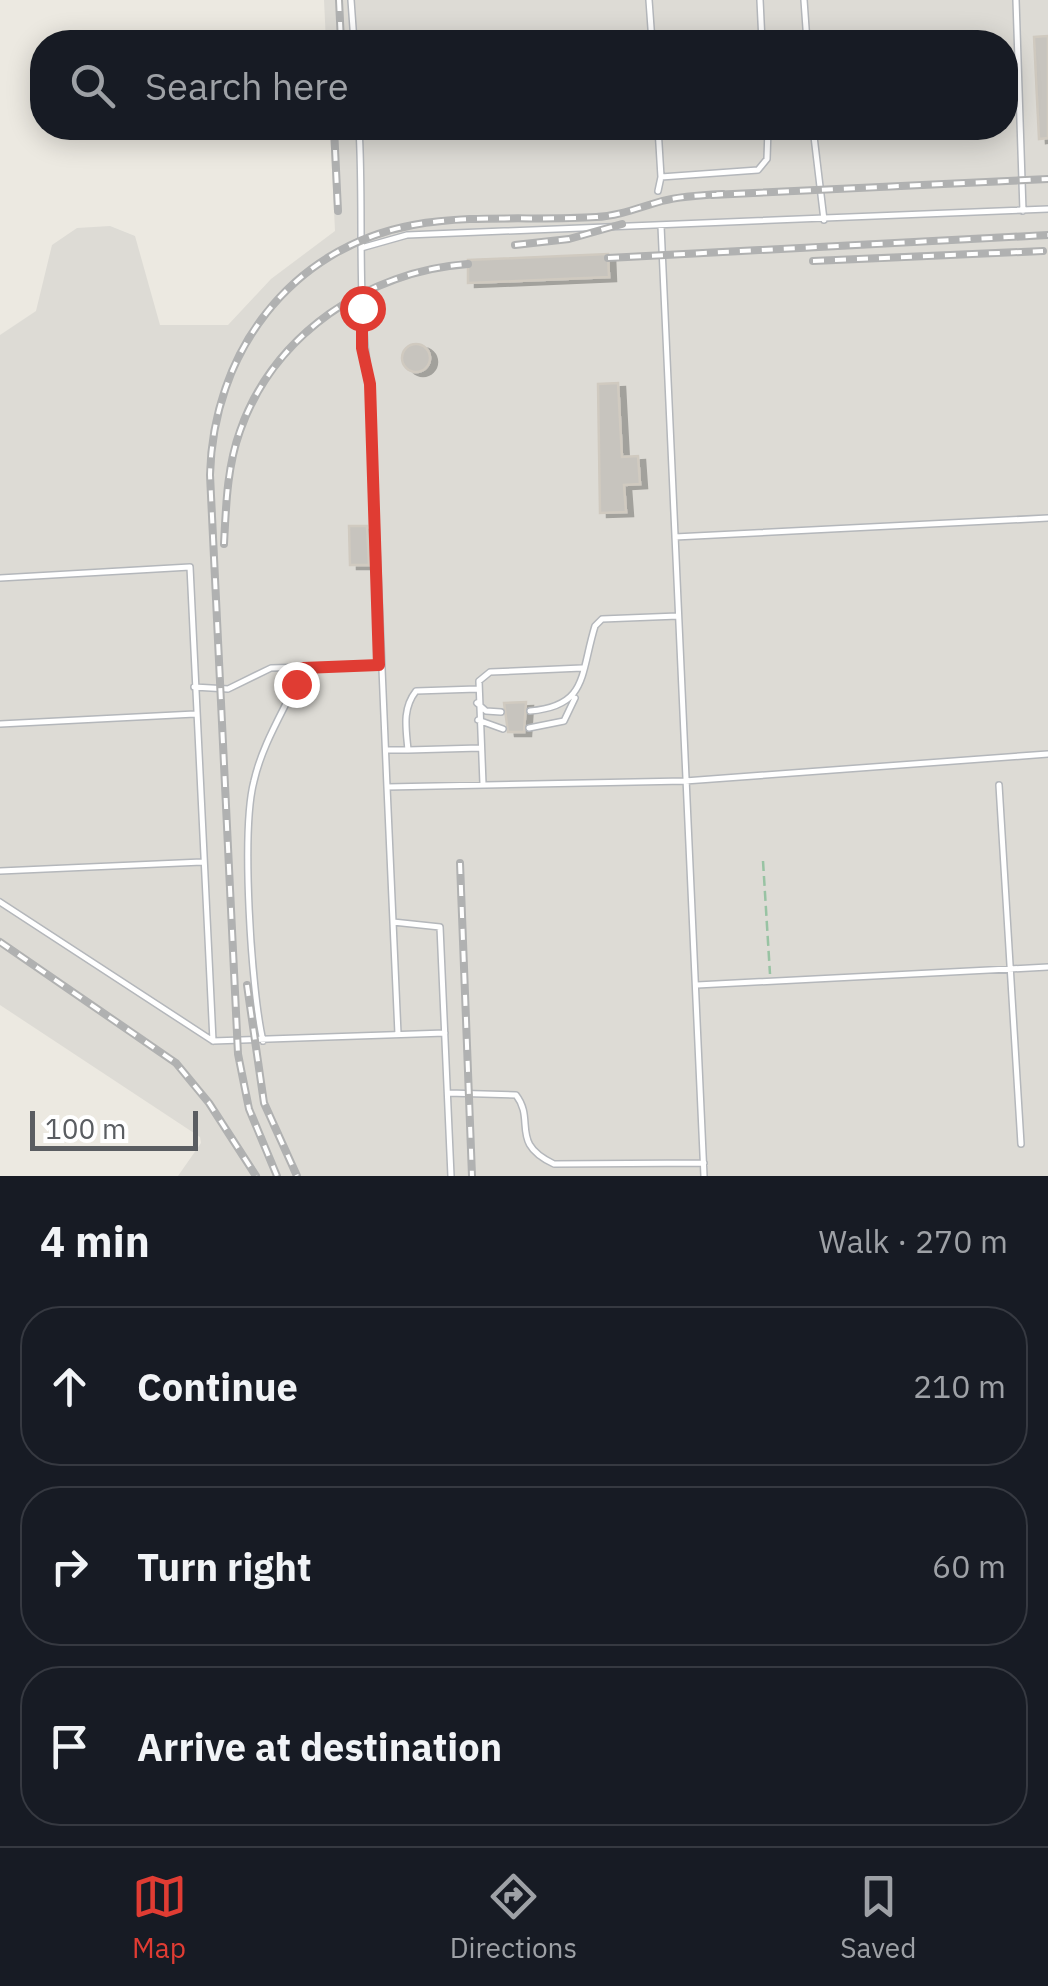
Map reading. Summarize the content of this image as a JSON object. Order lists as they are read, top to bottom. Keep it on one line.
{"scale_bar":"100 m","page":{"search":"Search here","scale":"100 m","heading":["4 min","Walk · 270 m"],"list":[["Continue","210 m"],["Turn right","60 m"],"Arrive at destination"],"nav":["Map","Directions","Saved"]}}
